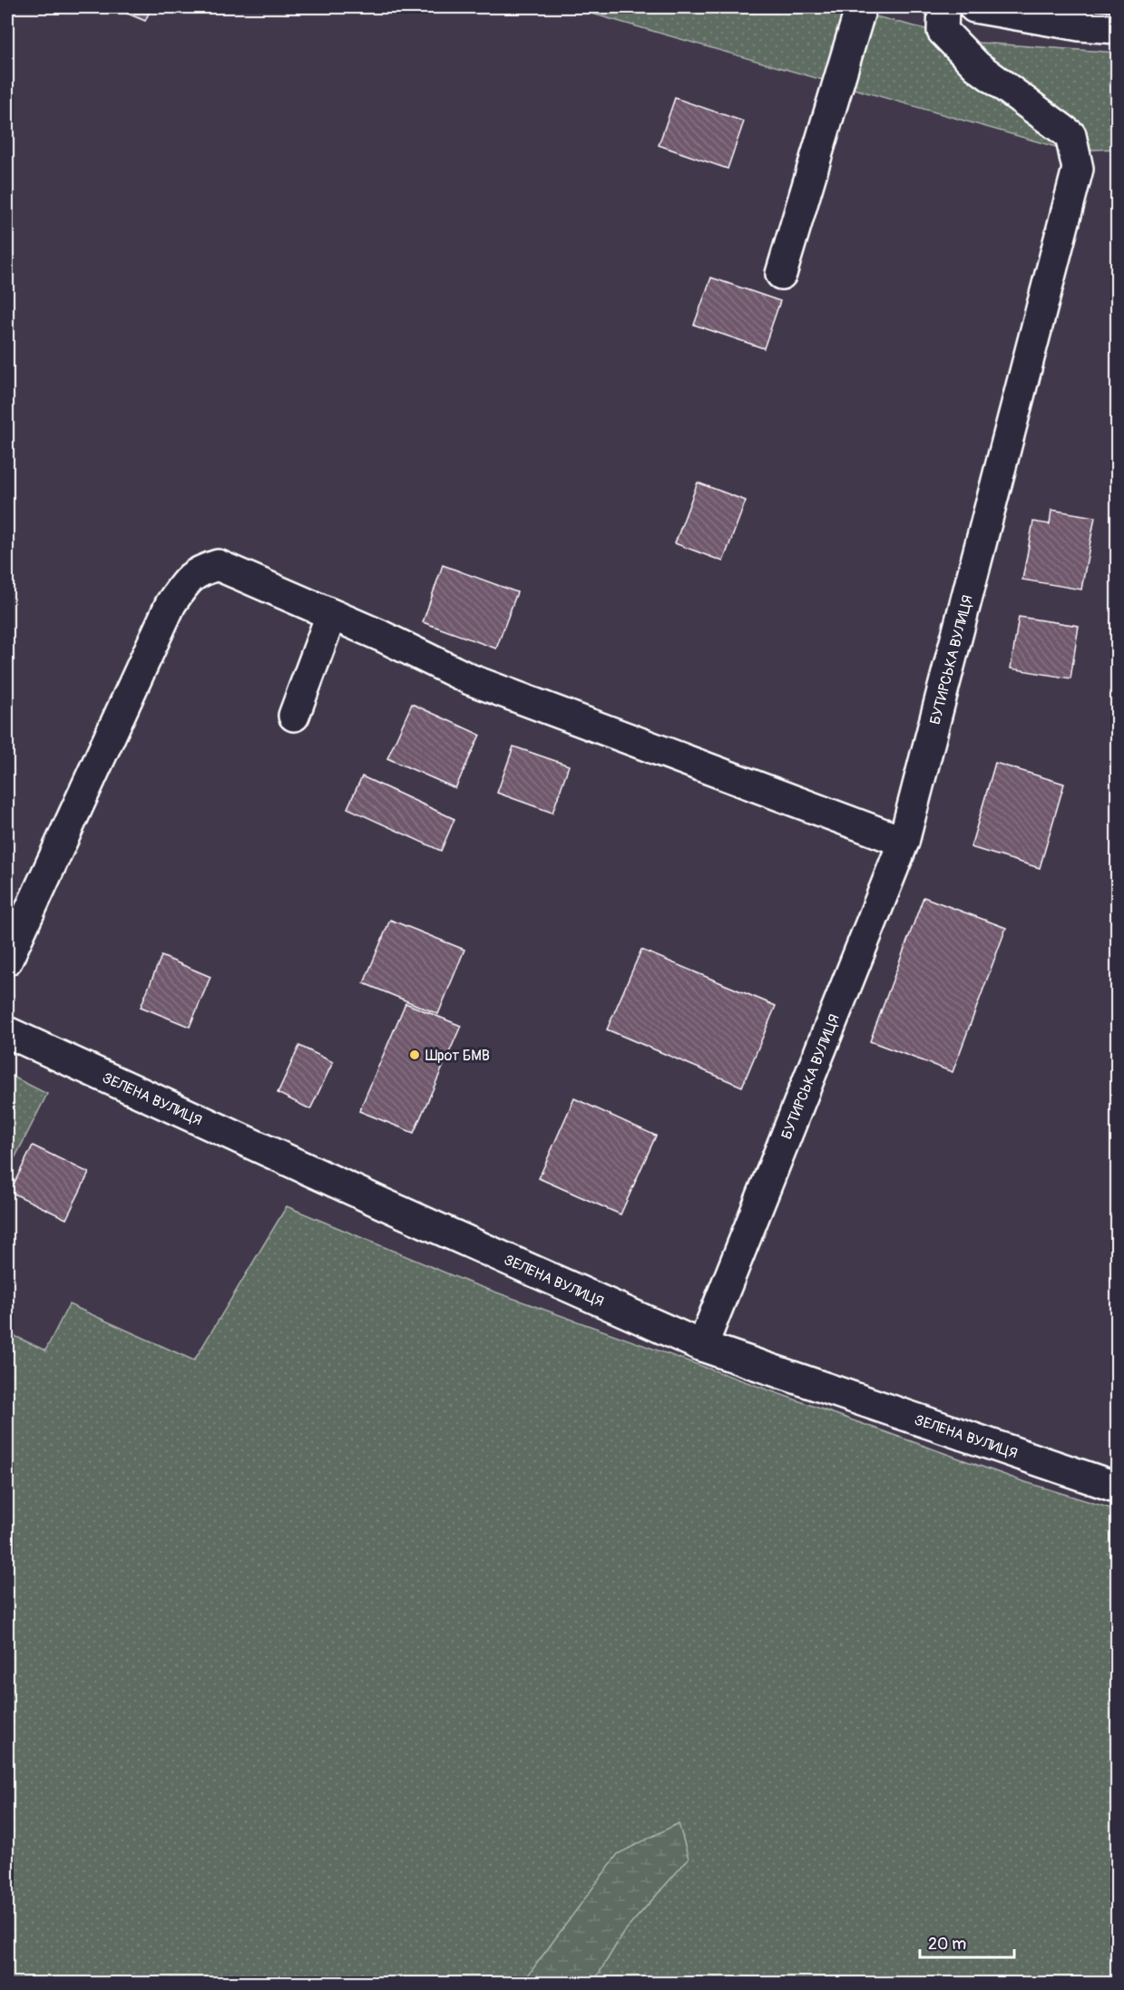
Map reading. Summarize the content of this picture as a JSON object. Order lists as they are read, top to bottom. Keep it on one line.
{"streets":{"main road":["БУТИРСЬКА ВУЛИЦЯ","ЗЕЛЕНА ВУЛИЦЯ"]},"crossings":[["БУТИРСЬКА ВУЛИЦЯ","ЗЕЛЕНА ВУЛИЦЯ"]],"places":["Шрот БМВ"],"scale_bar":"20 m"}
